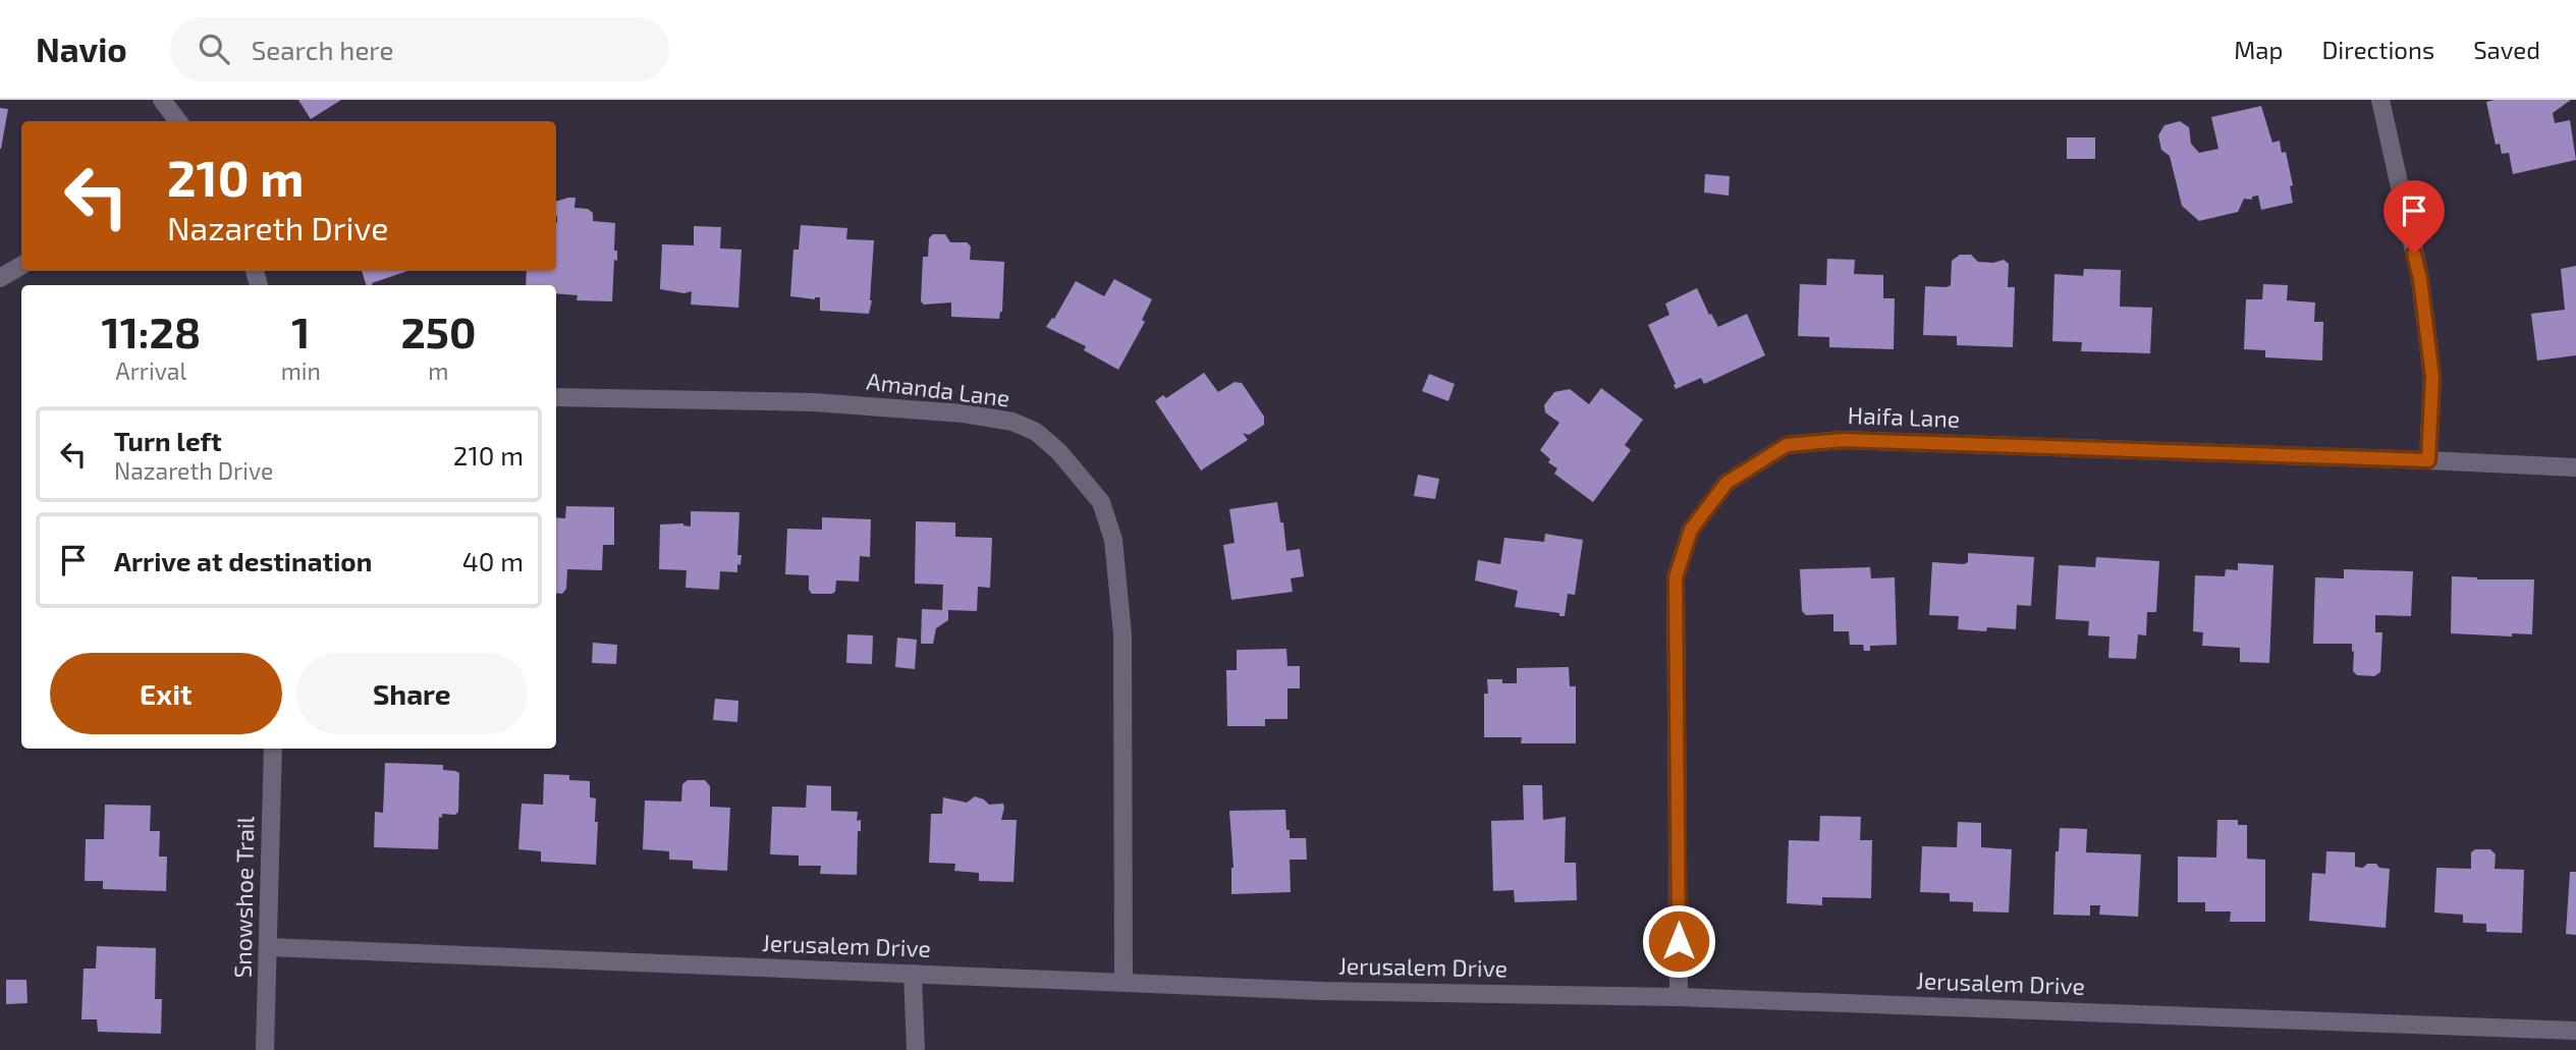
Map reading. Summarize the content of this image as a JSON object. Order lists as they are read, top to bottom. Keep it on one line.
{"streets":{"street":["Amanda Lane","Haifa Lane","Snowshoe Trail","Jerusalem Drive"]},"crossings":[["Amanda Lane","Jerusalem Drive"],["Haifa Lane","Jerusalem Drive"],["Snowshoe Trail","Jerusalem Drive"]],"page":{"header":"Navio","search":"Search here","nav":["Map","Directions","Saved"],"turn":["210 m","Nazareth Drive"],"eta":["11:28","Arrival","1","min","250","m"],"list":[{"name":"Turn left","note":"Nazareth Drive","value":"210 m"},{"name":"Arrive at destination","value":"40 m"}],"buttons":["Exit","Share"]}}
